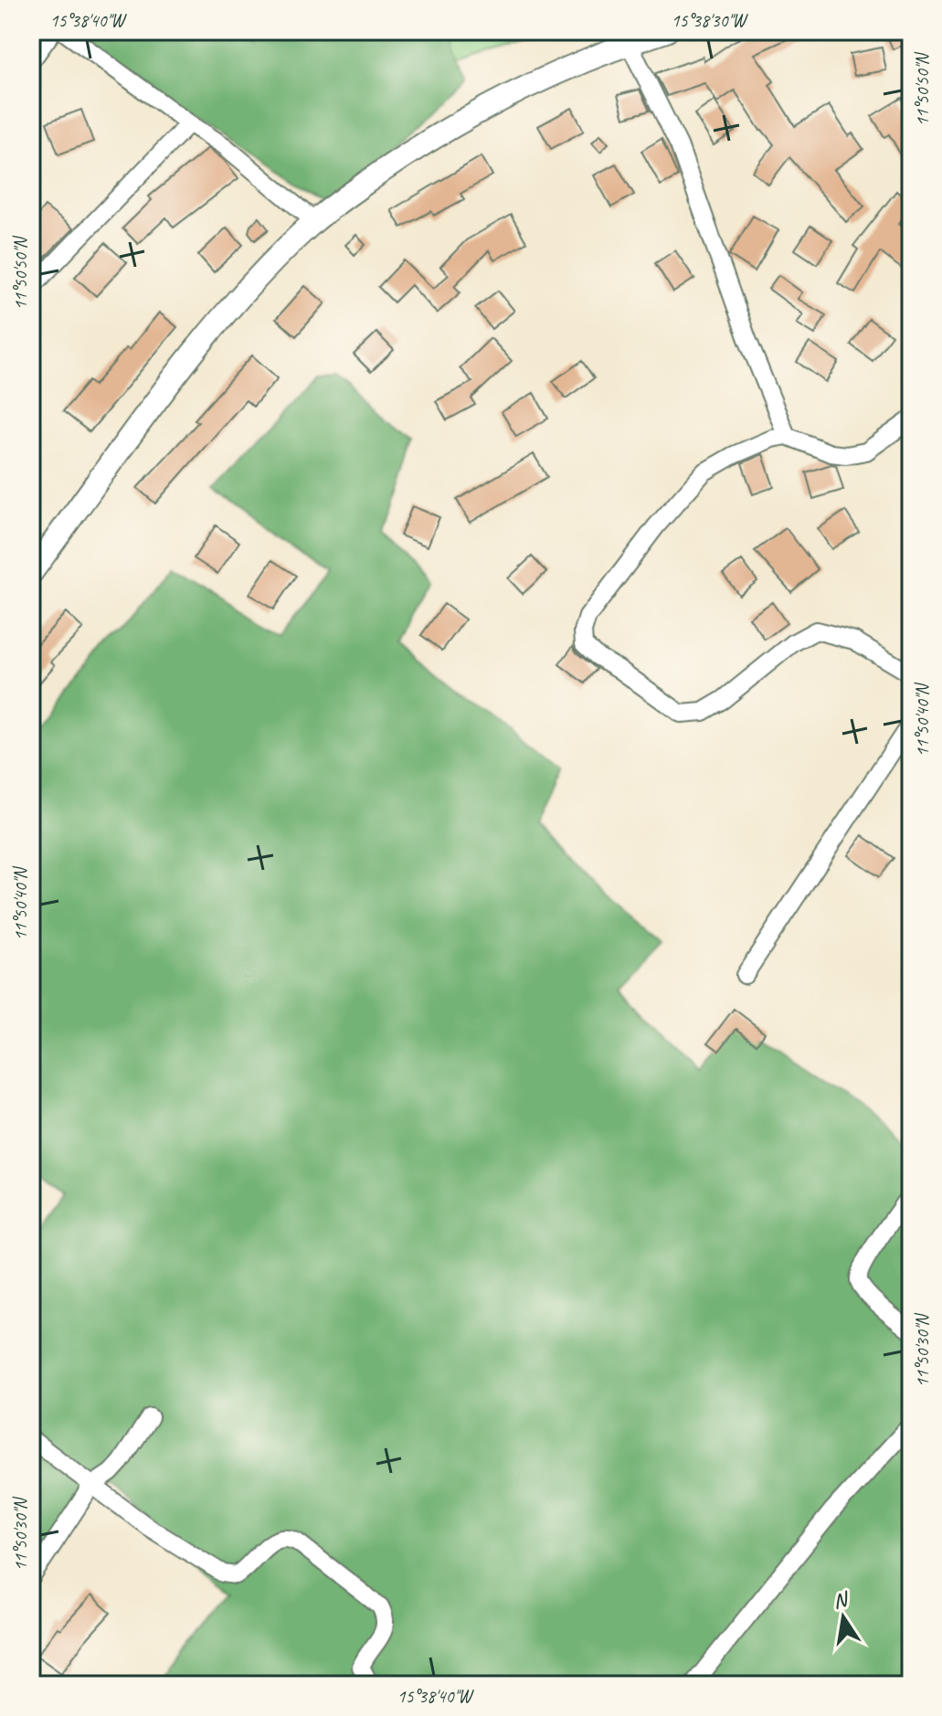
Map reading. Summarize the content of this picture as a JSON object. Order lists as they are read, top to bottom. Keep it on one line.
{"north":"top","coordinates":["15°38'40\"W","15°38'30\"W","11°50'50\"N","11°50'40\"N","11°50'30\"N"]}
